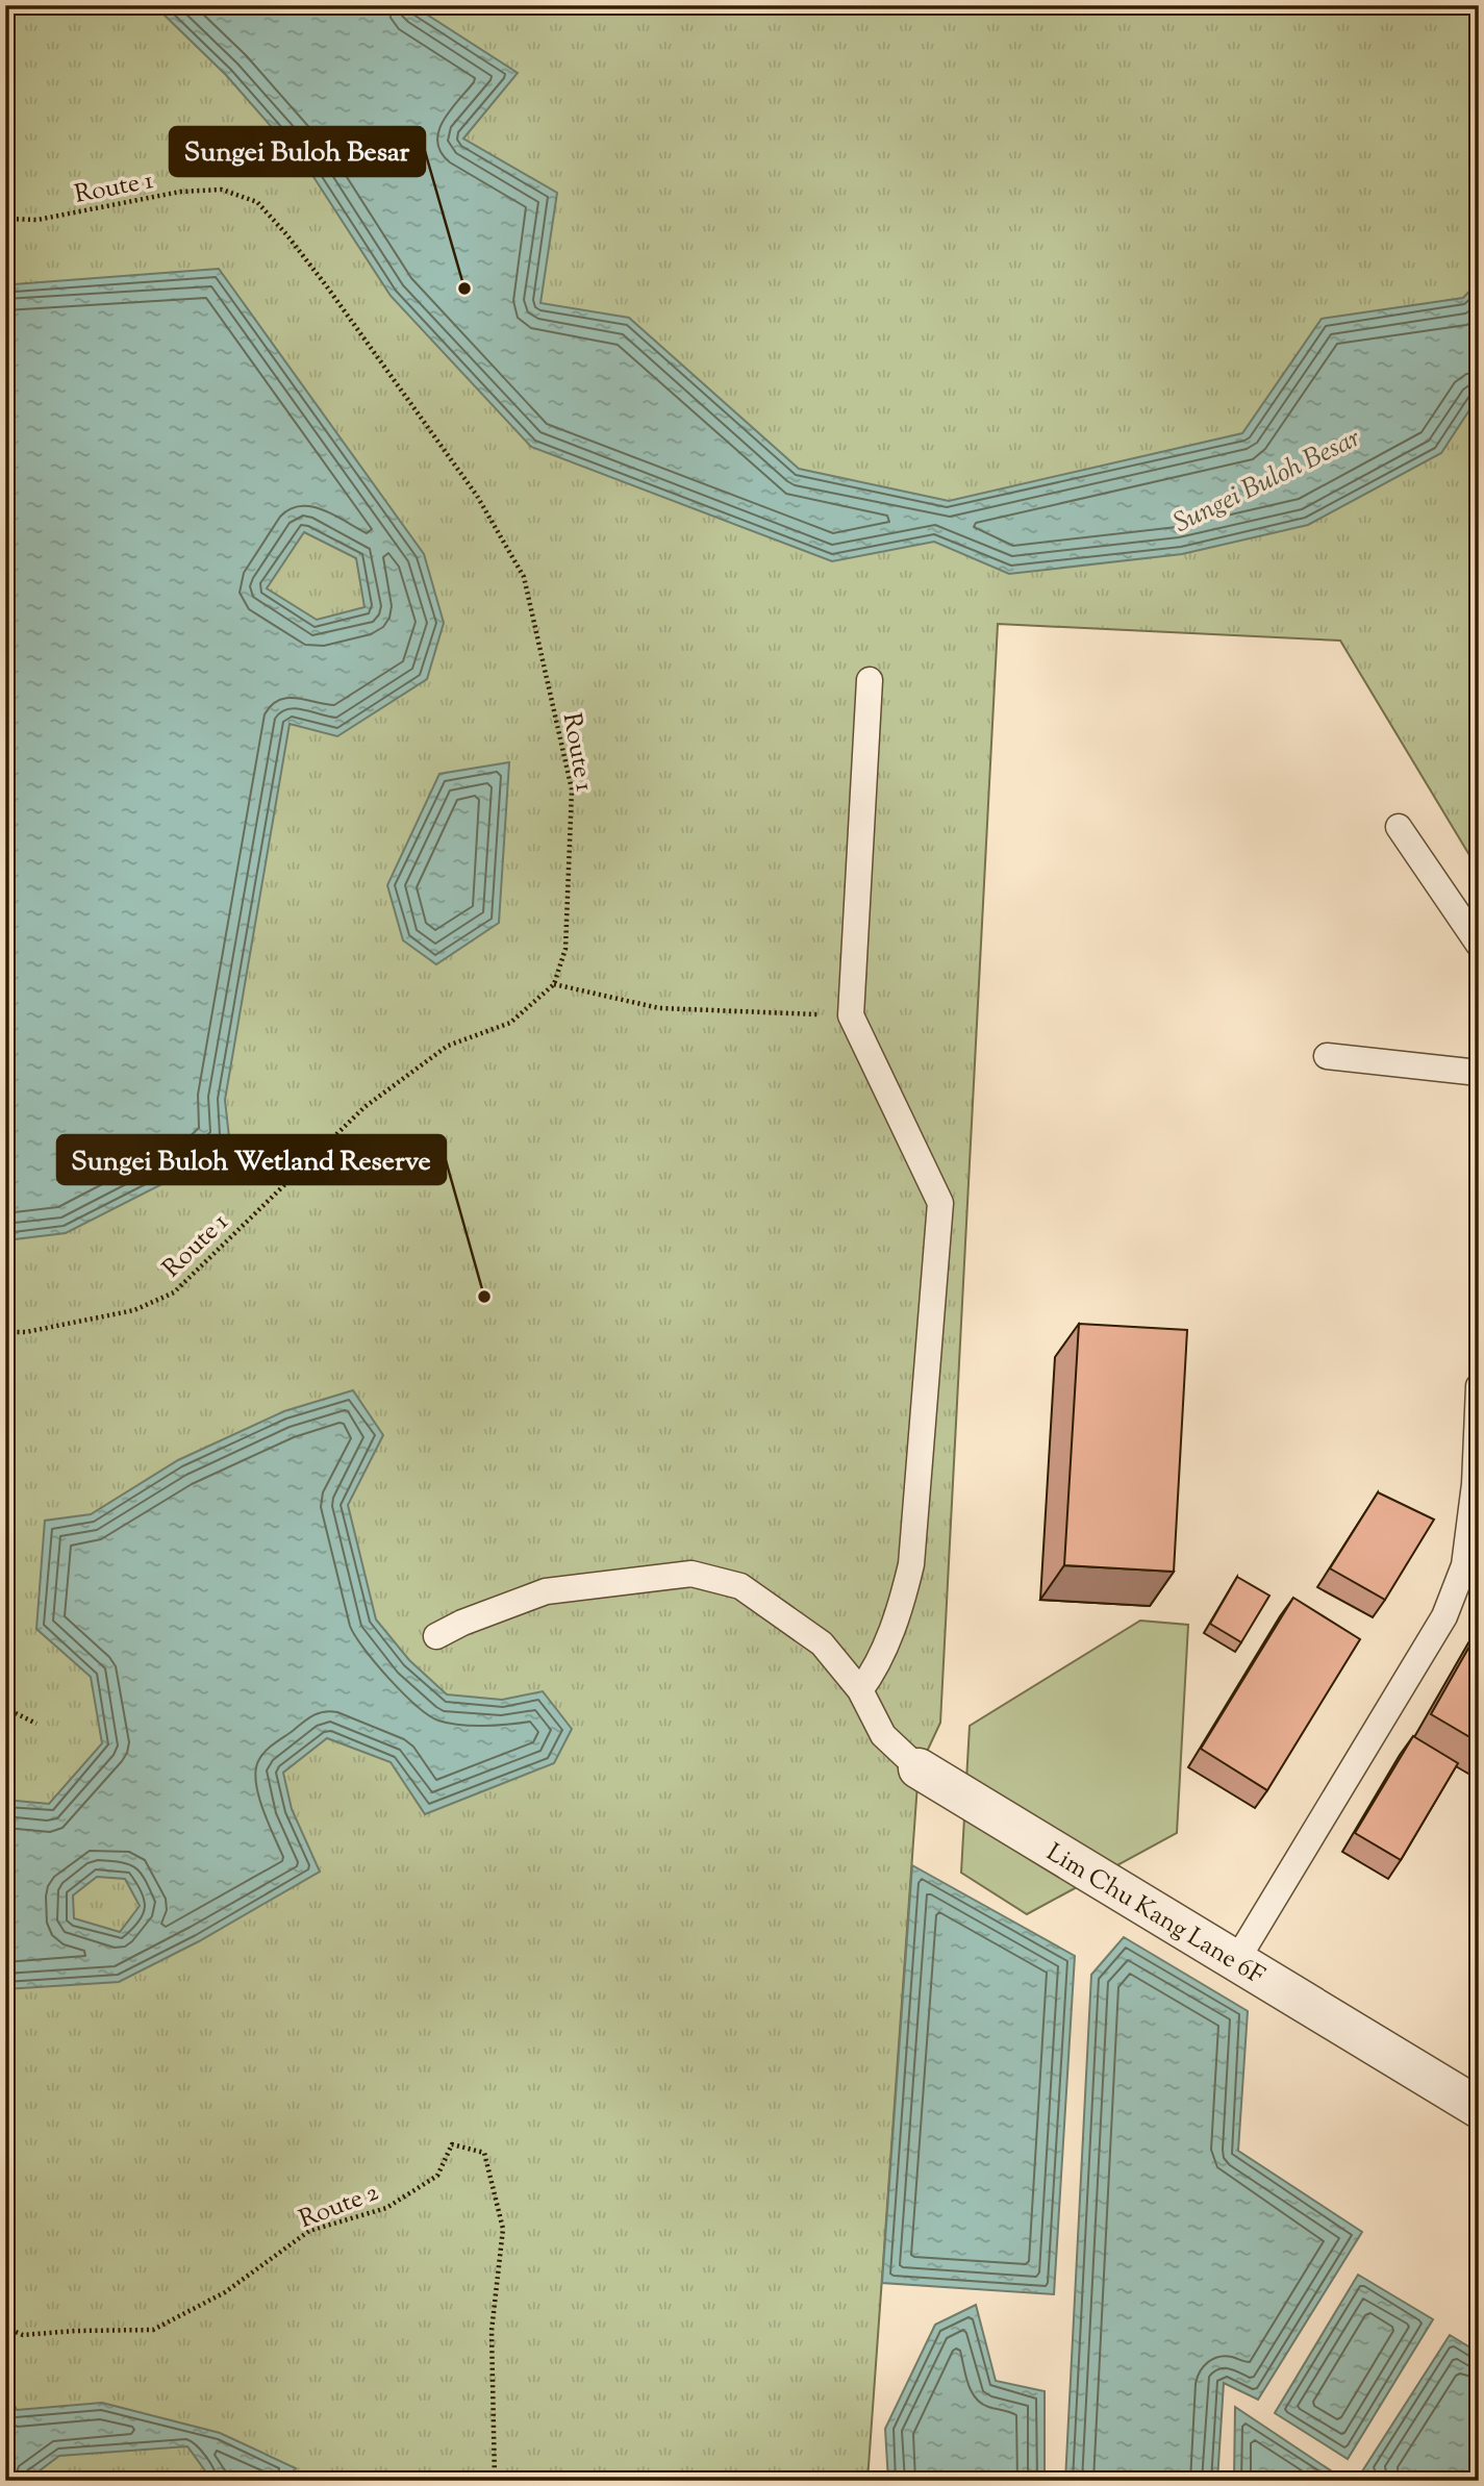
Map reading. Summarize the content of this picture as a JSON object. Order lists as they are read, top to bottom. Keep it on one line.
{"streets":{"street":["Lim Chu Kang Lane 6F"],"path":["Route 1","Route 2"]},"water":["Sungei Buloh Besar"],"places":["Sungei Buloh Besar","Sungei Buloh Wetland Reserve"]}
